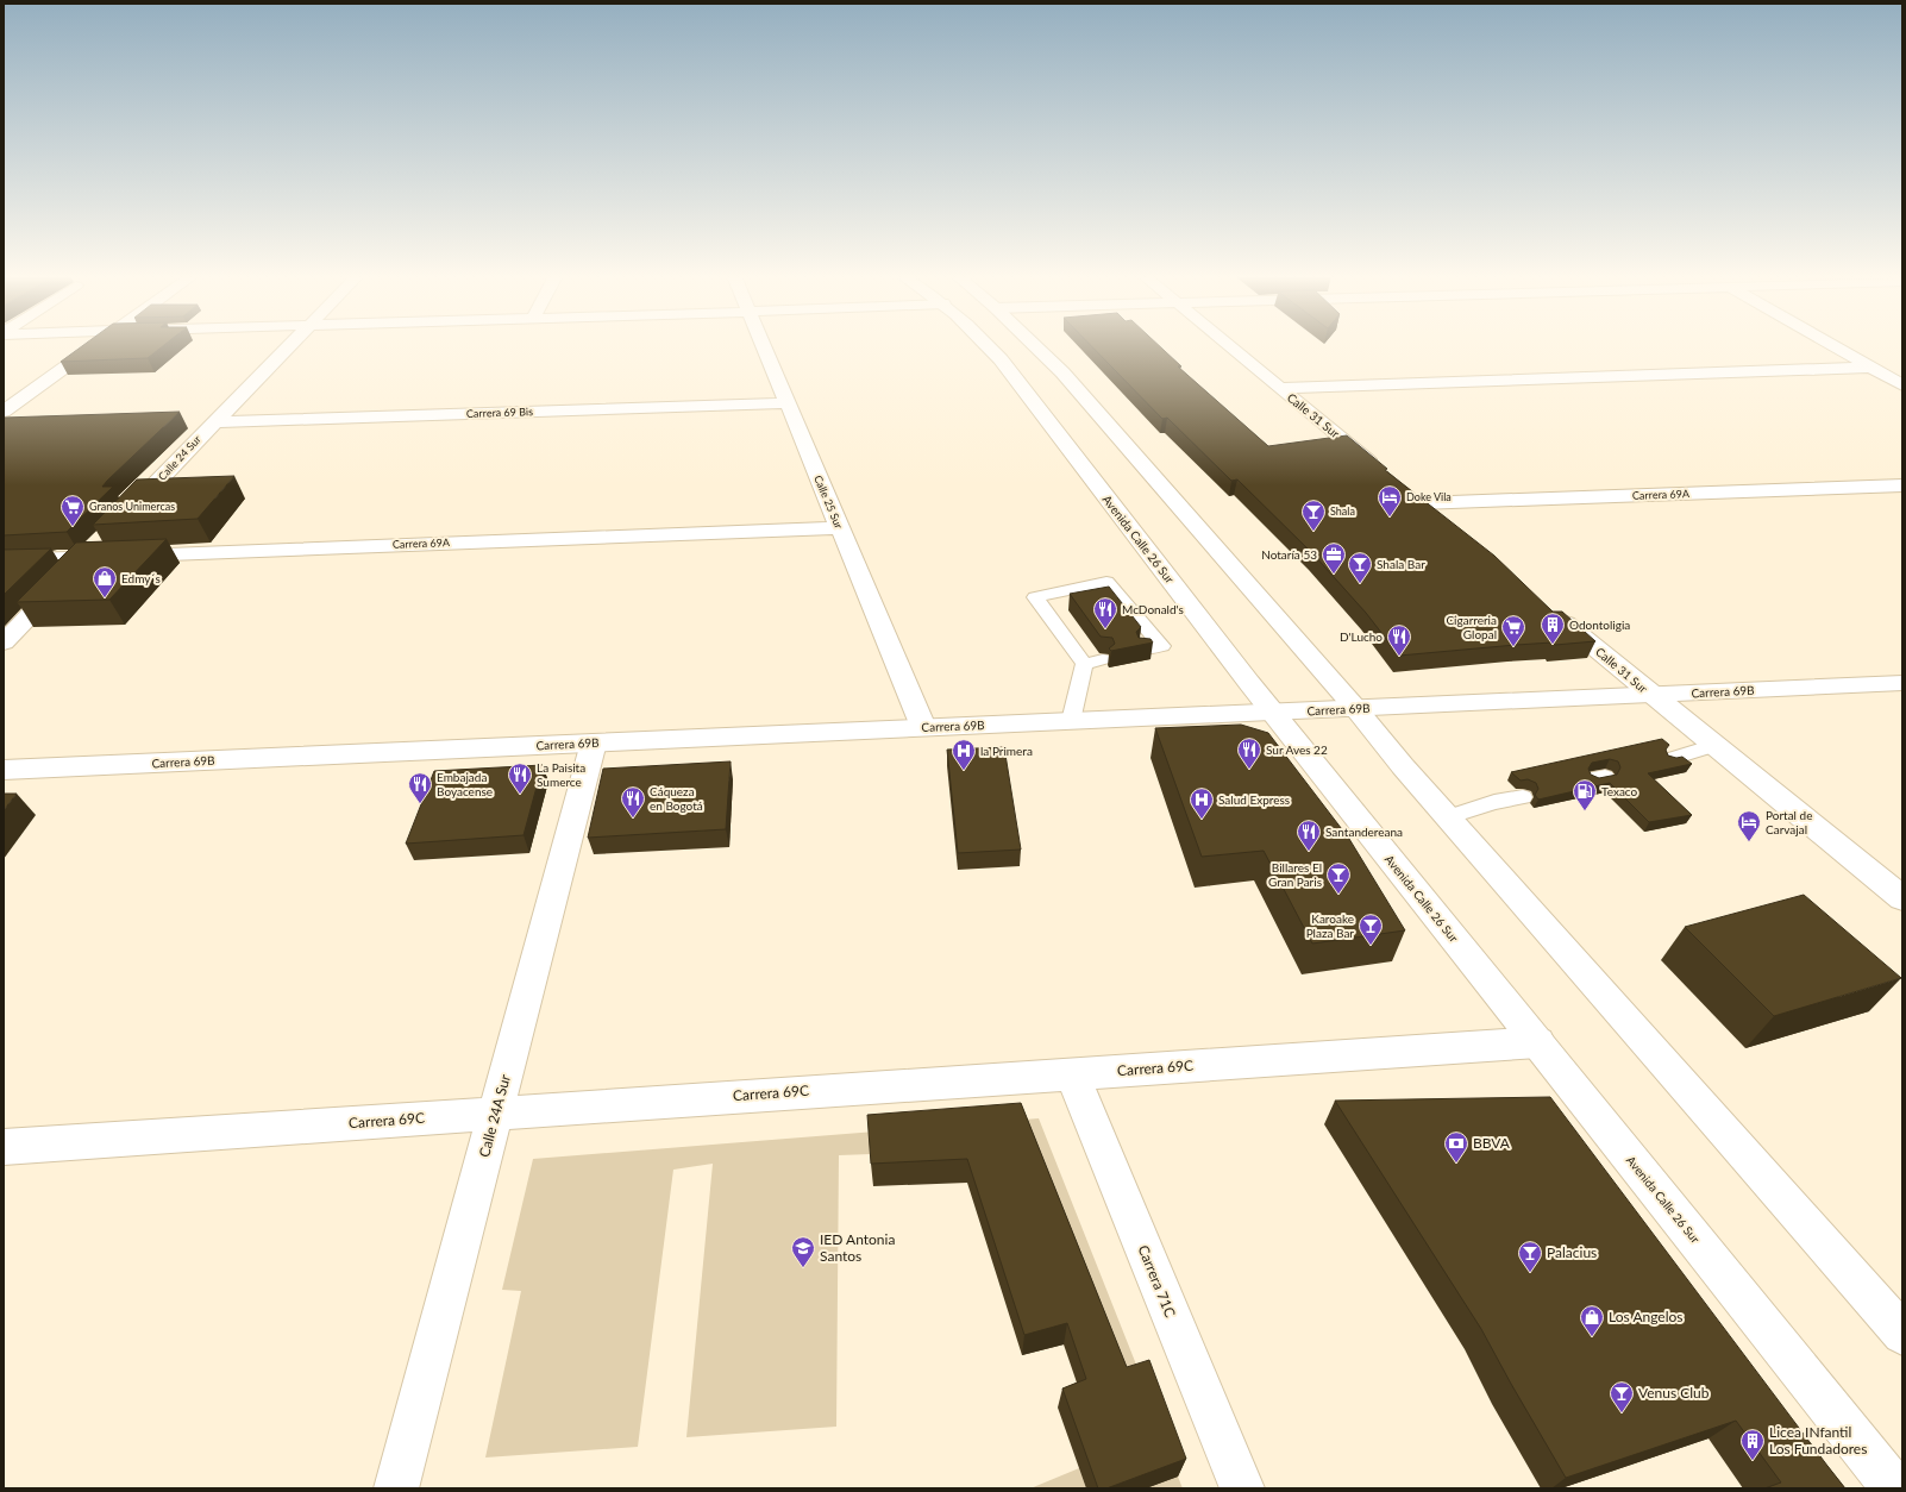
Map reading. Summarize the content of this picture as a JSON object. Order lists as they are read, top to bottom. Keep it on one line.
{"streets":{"street":["Carrera 69 Bis","Calle 31 Sur","Calle 24 Sur","Carrera 69A","Calle 25 Sur","Avenida Calle 26 Sur","Carrera 69B","Carrera 69C","Calle 24A Sur","Carrera 71C"]},"crossings":[["Carrera 69 Bis","Calle 24 Sur"],["Carrera 69 Bis","Calle 25 Sur"],["Calle 31 Sur","Carrera 69B"],["Carrera 69A","Calle 25 Sur"],["Calle 25 Sur","Carrera 69B"],["Avenida Calle 26 Sur","Carrera 69B"],["Avenida Calle 26 Sur","Carrera 69C"],["Carrera 69B","Calle 24A Sur"],["Carrera 69C","Calle 24A Sur"],["Carrera 69C","Carrera 71C"]],"places":{"hotel":["Doke Vila","Portal de Carvajal"],"supermarket":["Granos Unimercas","Cigarreria Glopal"],"bar":["Shala","Shala Bar","Billares El Gran Paris","Karoake Plaza Bar","Palacius","Venus Club"],"office":["Notaría 53"],"shop":["Edmy´s","Los Angelos"],"restaurant":["McDonald's","D'Lucho","Sur Aves 22","La Paisita Sumerce","Embajada Boyacense","Cáqueza en Bogotá","Santandereana"],"building":["Odontoligia","Licea INfantil Los Fundadores"],"hospital":["la Primera","Salud Express"],"fuel station":["Texaco"],"bank":["BBVA"],"school or university":["IED Antonia Santos"]}}
